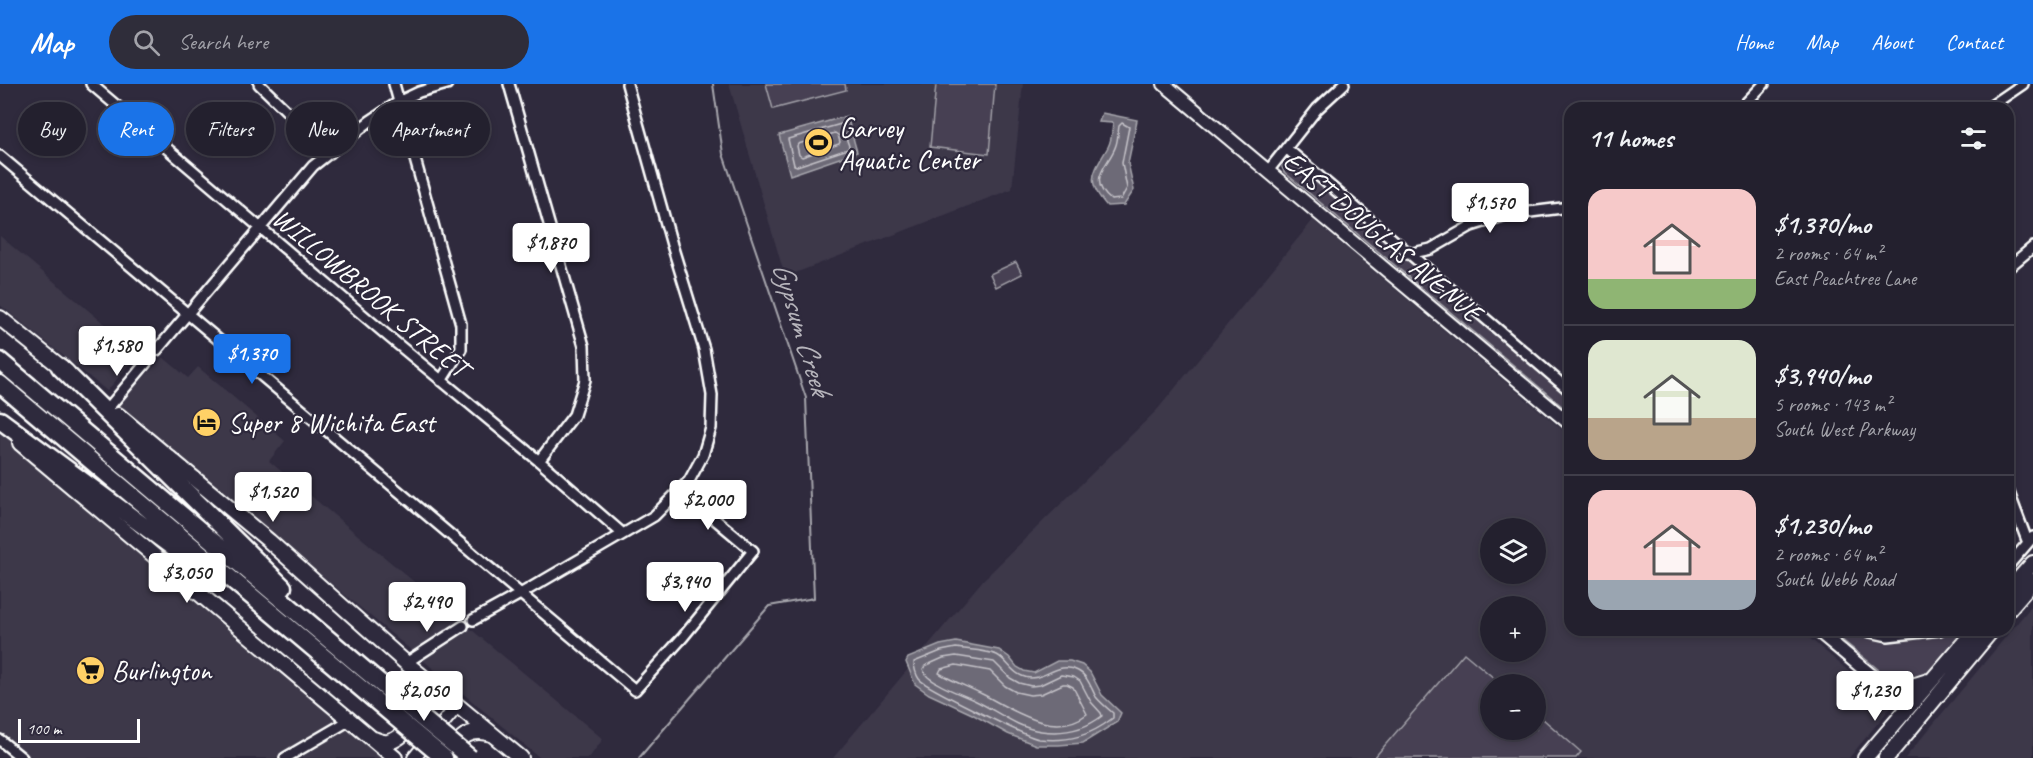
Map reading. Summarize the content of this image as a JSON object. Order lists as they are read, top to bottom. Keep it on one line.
{"streets":{"street":["EAST DOUGLAS AVENUE","WILLOWBROOK STREET"]},"water":["Gypsum Creek"],"places":{"sports":["Garvey Aquatic Center"],"hotel":["Super 8 Wichita East"],"supermarket":["Burlington"]},"scale_bar":"100 m","page":{"header":"Map","search":"Search here","nav":["Home","Map","About","Contact"],"chip":["Buy","Rent","Filters","New","Apartment"],"heading":"11 homes","list":[{"name":"$1,370/mo","note":"2 rooms · 64 m² · East Peachtree Lane"},{"name":"$3,940/mo","note":"5 rooms · 143 m² · South West Parkway"},{"name":"$1,230/mo","note":"2 rooms · 64 m² · South Webb Road"}],"price":["$1,570","$1,870","$1,580","$1,370","$1,520","$2,000","$3,050","$3,940","$2,490","$2,050","$1,230"],"map_buttons":["+","−"],"scale":"100 m"}}
